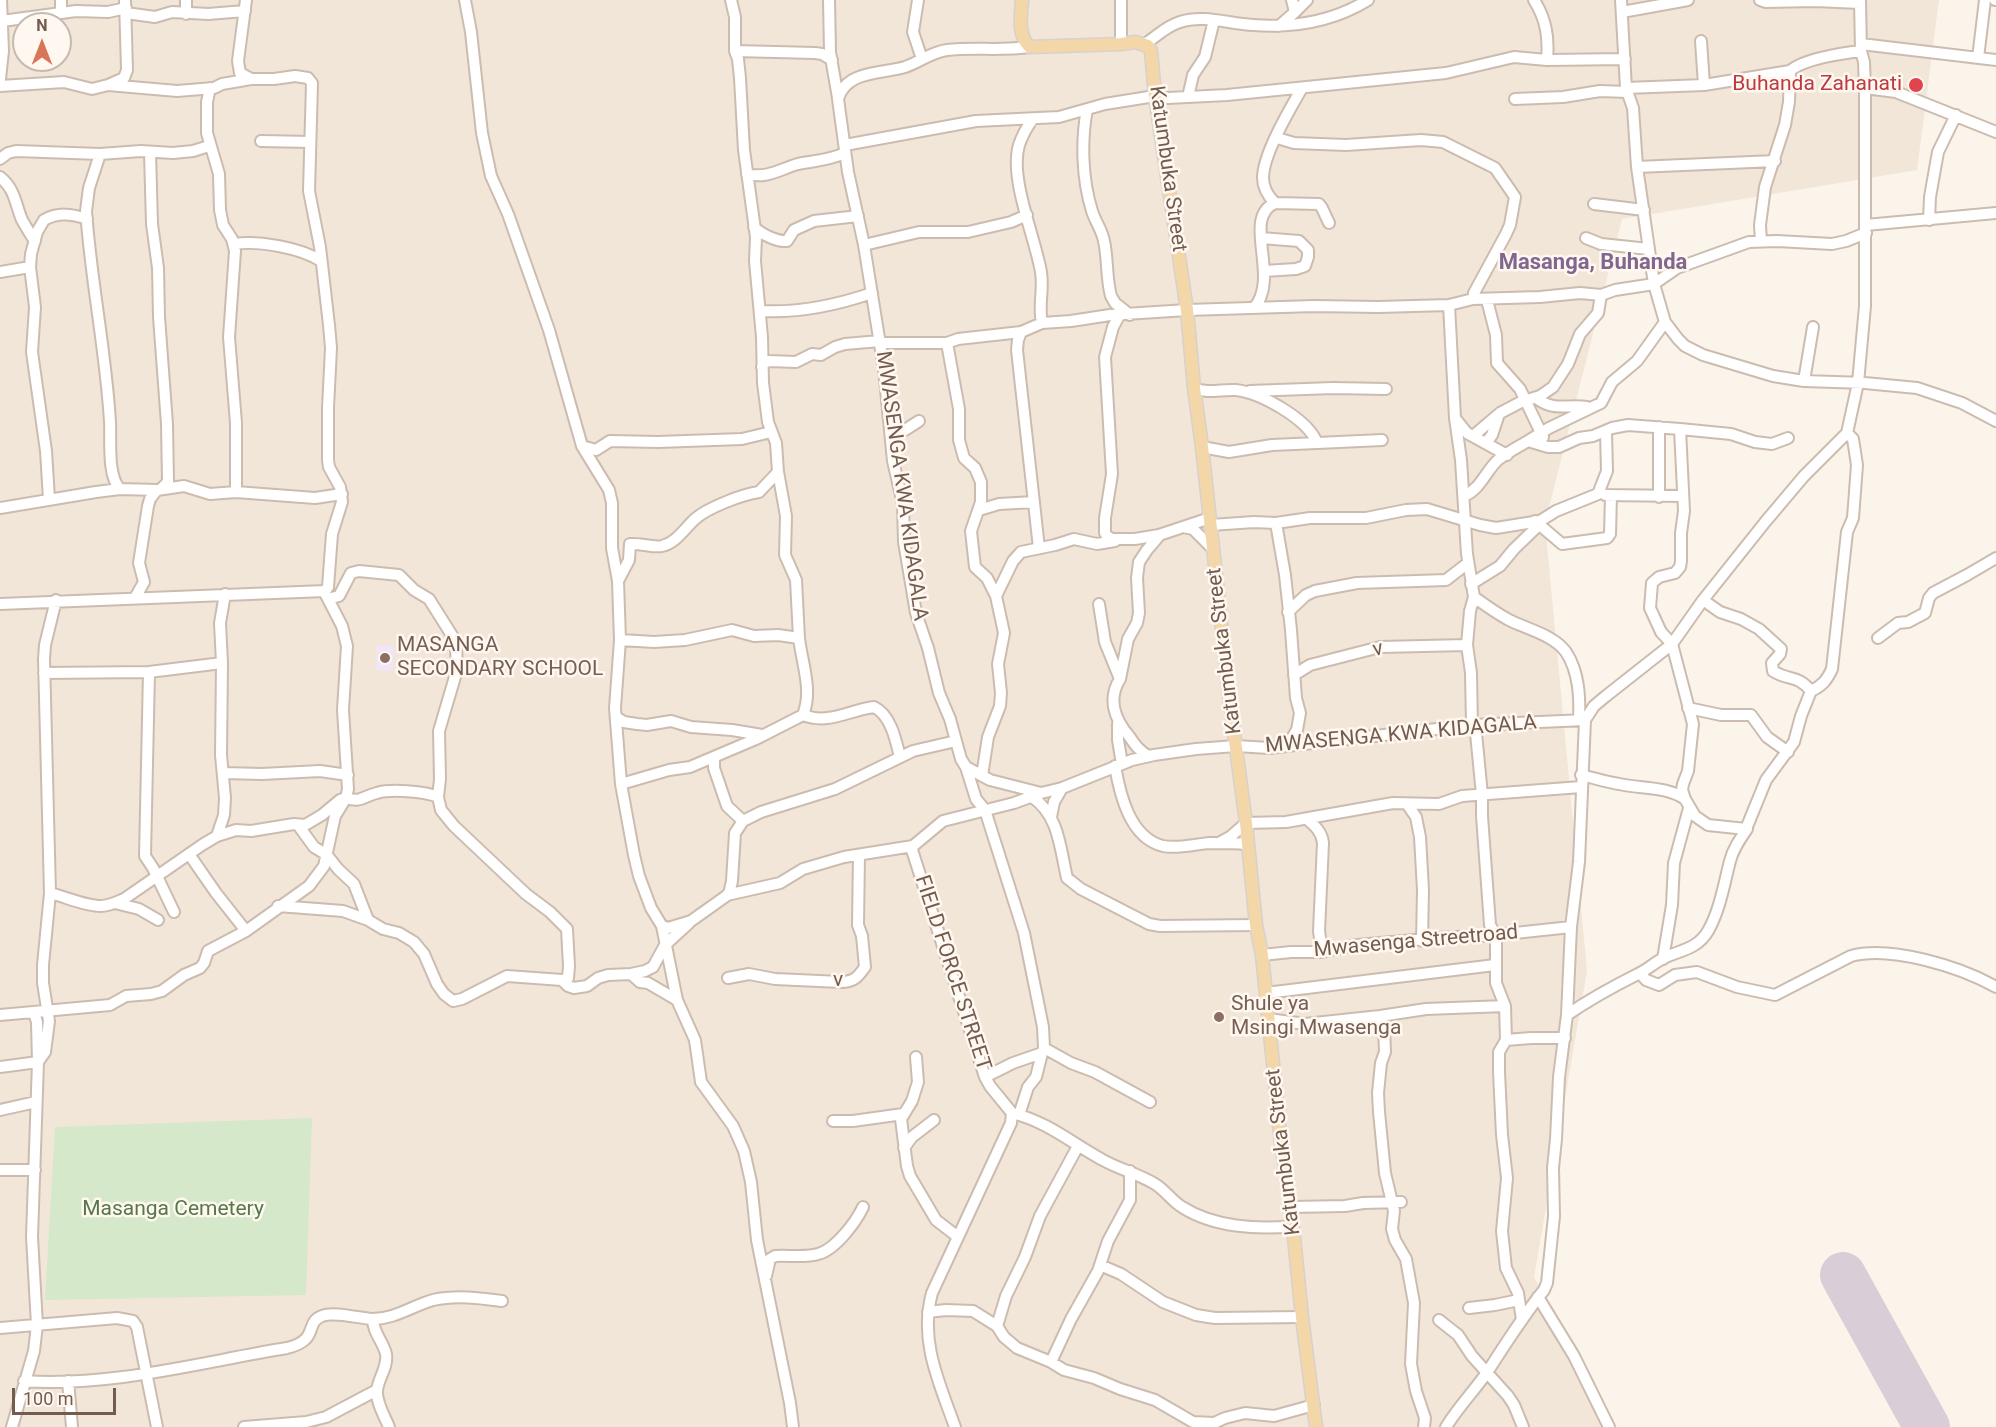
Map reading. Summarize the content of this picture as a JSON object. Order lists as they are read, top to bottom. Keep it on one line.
{"streets":{"main road":["Katumbuka Street"],"street":["MWASENGA KWA KIDAGALA","v","Mwasenga Streetroad","FIELD FORCE STREET"]},"crossings":[["Katumbuka Street","MWASENGA KWA KIDAGALA"],["Katumbuka Street","Mwasenga Streetroad"],["MWASENGA KWA KIDAGALA","FIELD FORCE STREET"]],"districts":["Masanga, Buhanda"],"parks":["Masanga Cemetery"],"places":["Buhanda Zahanati","MASANGA SECONDARY SCHOOL","Shule ya Msingi Mwasenga"],"scale_bar":"100 m","north":"top"}
